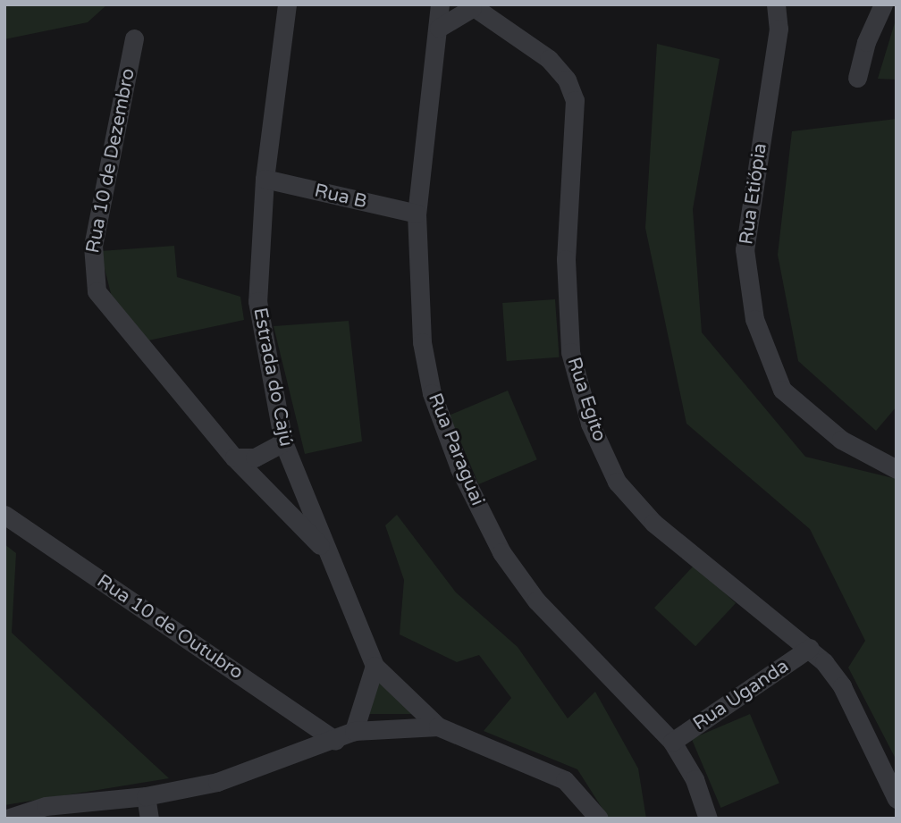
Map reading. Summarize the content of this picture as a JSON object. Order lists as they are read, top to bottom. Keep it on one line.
{"streets":{"street":["Rua 10 de Dezembro","Rua Etiópia","Rua B","Estrada do Cajú","Rua Egito","Rua Paraguai","Rua 10 de Outubro","Rua Uganda"]},"crossings":[["Rua 10 de Dezembro","Estrada do Cajú"],["Rua B","Estrada do Cajú"],["Rua B","Rua Paraguai"],["Rua Egito","Rua Paraguai"],["Rua Egito","Rua Uganda"],["Rua Paraguai","Rua Uganda"]]}
